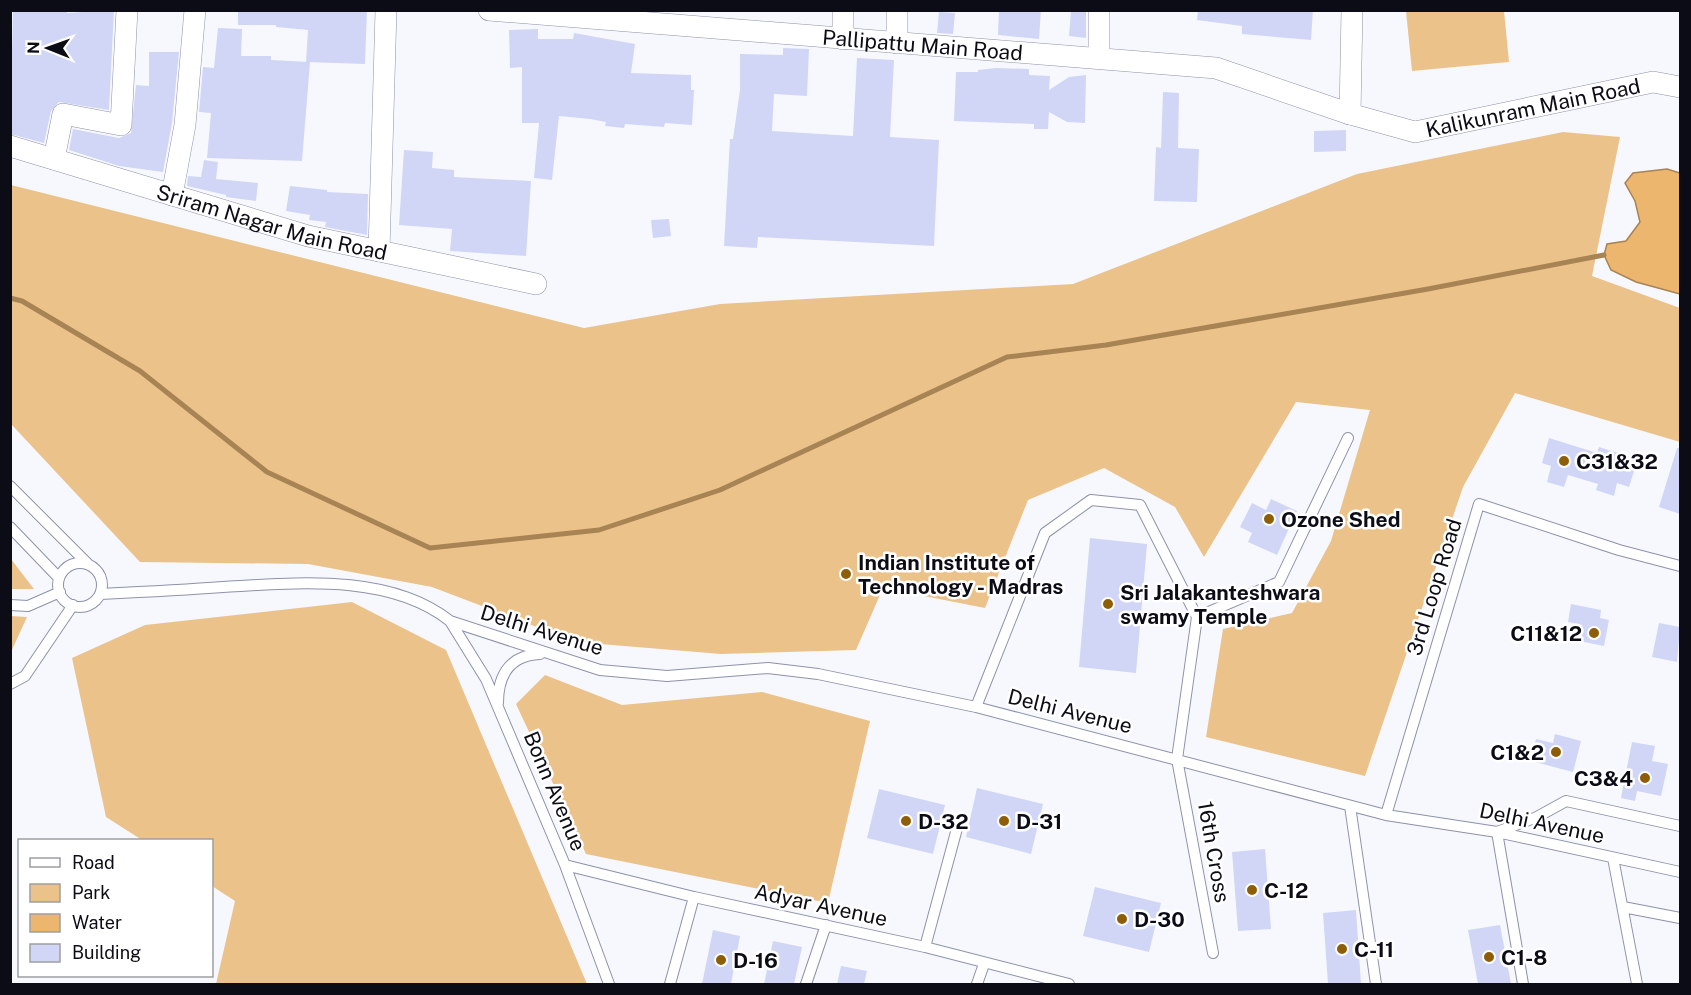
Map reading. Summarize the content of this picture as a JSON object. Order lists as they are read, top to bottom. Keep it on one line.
{"streets":{"street":["Pallipattu Main Road","Kalikunram Main Road","Sriram Nagar Main Road"],"lane":["3rd Loop Road","Delhi Avenue","Bonn Avenue","16th Cross","Adyar Avenue"]},"crossings":[["Pallipattu Main Road","Kalikunram Main Road"],["3rd Loop Road","Delhi Avenue"],["Delhi Avenue","Bonn Avenue"],["Delhi Avenue","16th Cross"],["Bonn Avenue","Adyar Avenue"]],"places":["C31&32","Ozone Shed","Indian Institute of Technology - Madras","Sri Jalakanteshwara swamy Temple","C11&12","C1&2","C3&4","D-32","D-31","C-12","D-30","C-11","C1-8","D-16"],"legend":["Road","Park","Water","Building"],"north":"left"}
